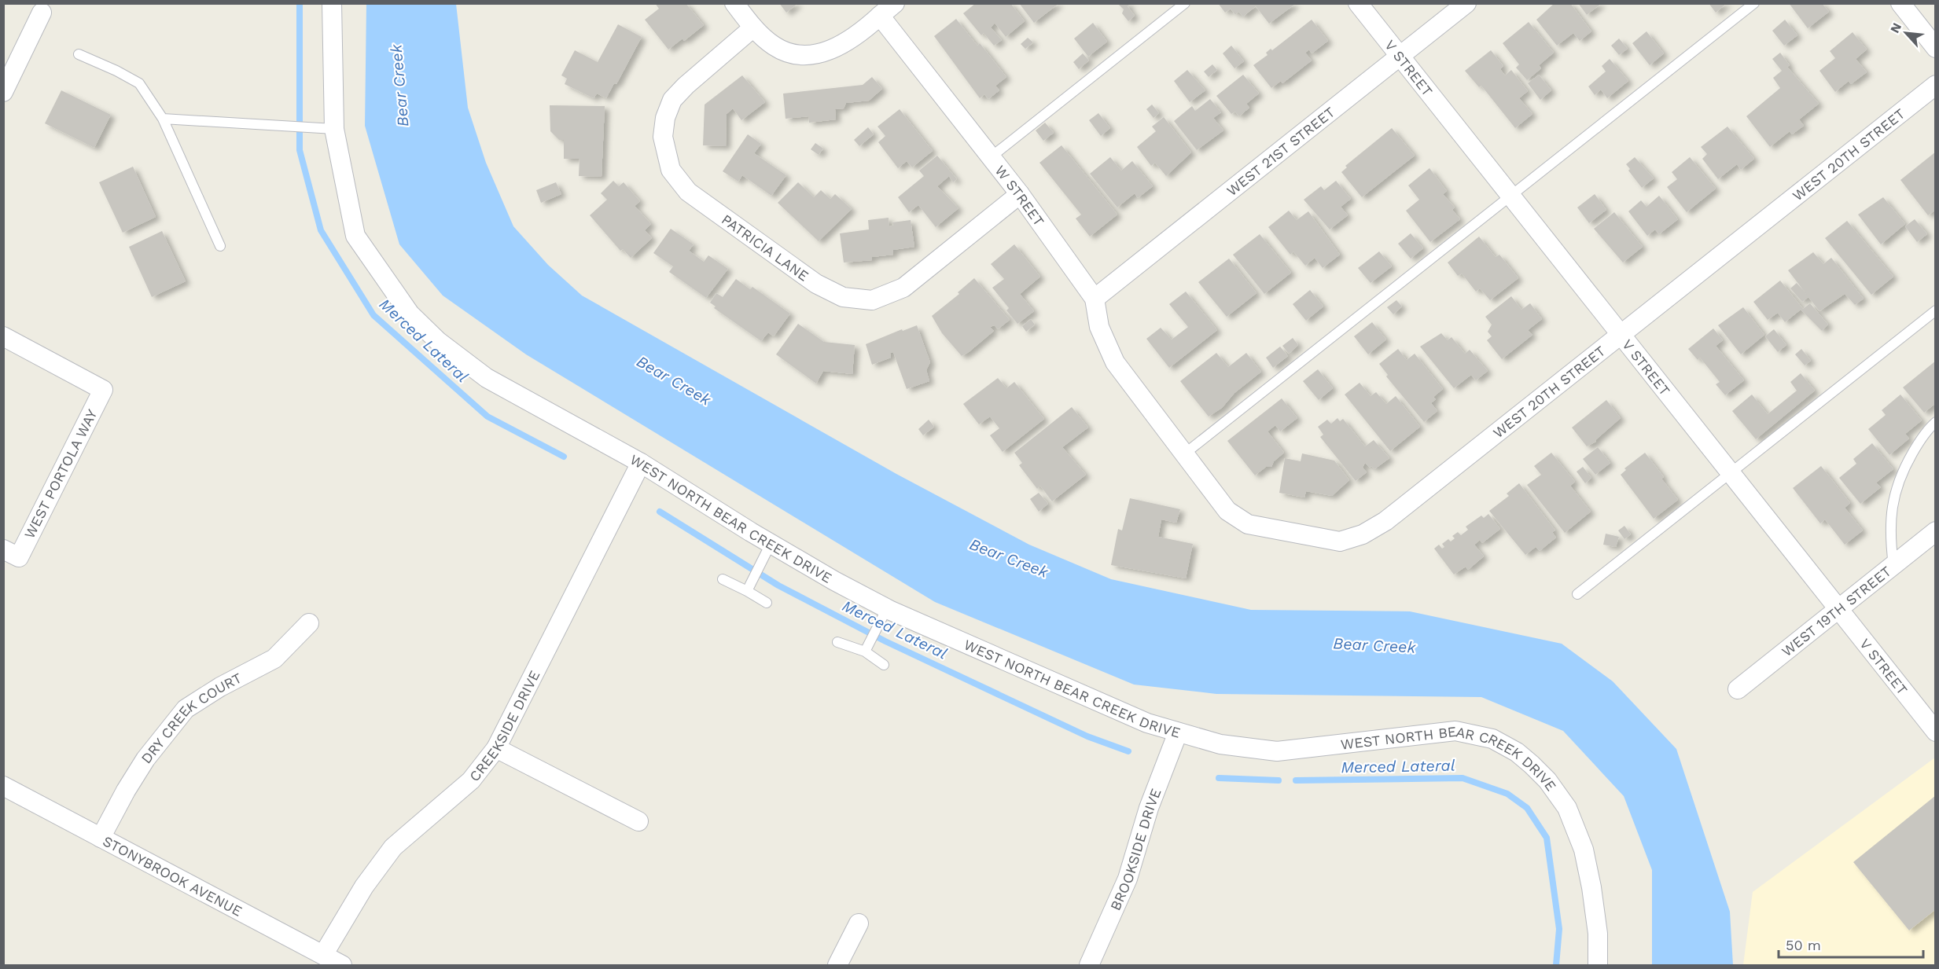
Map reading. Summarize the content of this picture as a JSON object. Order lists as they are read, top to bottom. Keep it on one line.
{"streets":{"street":["V STREET","WEST 21ST STREET","WEST 20TH STREET","W STREET","PATRICIA LANE","WEST PORTOLA WAY","WEST NORTH BEAR CREEK DRIVE","WEST 19TH STREET","DRY CREEK COURT","CREEKSIDE DRIVE","BROOKSIDE DRIVE","STONYBROOK AVENUE"]},"crossings":[["V STREET","WEST 21ST STREET"],["V STREET","WEST 20TH STREET"],["V STREET","WEST 19TH STREET"],["WEST 21ST STREET","W STREET"],["WEST 20TH STREET","W STREET"],["W STREET","PATRICIA LANE"],["WEST NORTH BEAR CREEK DRIVE","CREEKSIDE DRIVE"],["WEST NORTH BEAR CREEK DRIVE","BROOKSIDE DRIVE"],["DRY CREEK COURT","STONYBROOK AVENUE"],["CREEKSIDE DRIVE","STONYBROOK AVENUE"]],"water":["Bear Creek","Merced Lateral"],"scale_bar":"50 m","north":"top left"}
